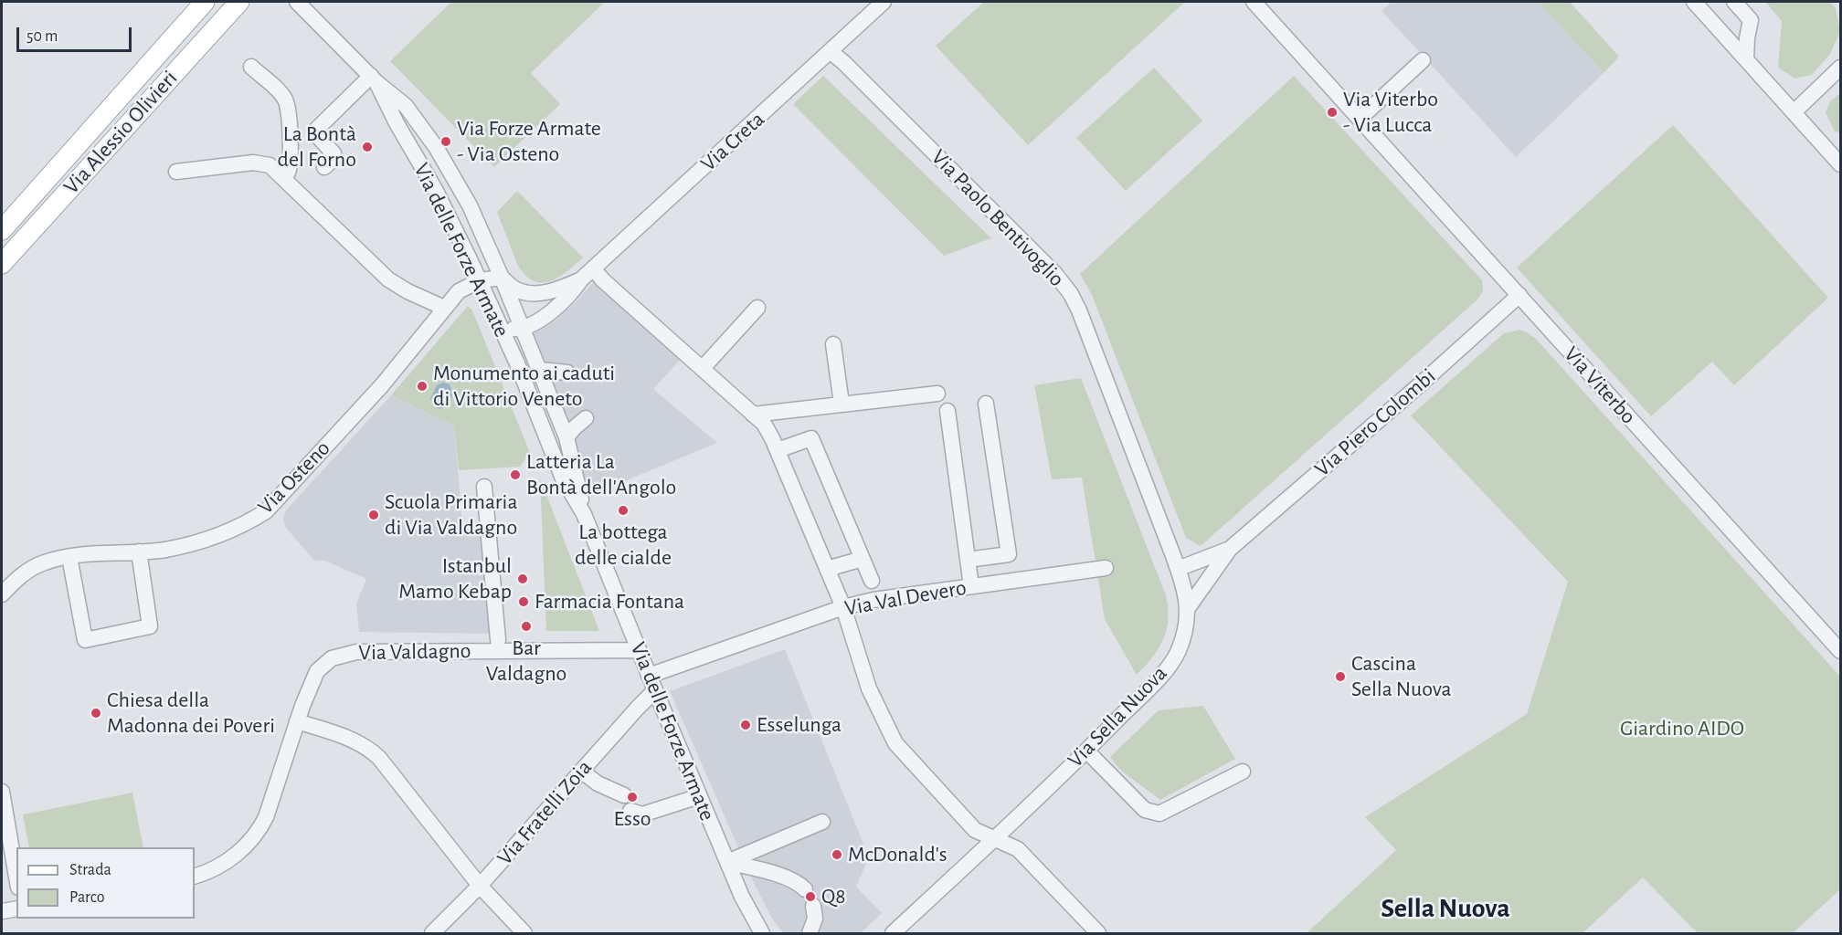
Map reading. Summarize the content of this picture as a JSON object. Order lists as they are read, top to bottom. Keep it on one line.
{"streets":{"main road":["Via Alessio Olivieri"],"street":["Via Creta","Via Paolo Bentivoglio","Via delle Forze Armate","Via Viterbo","Via Piero Colombi","Via Osteno","Via Val Devero","Via Valdagno","Via Sella Nuova","Via Fratelli Zoia"]},"crossings":[["Via Creta","Via Paolo Bentivoglio"],["Via Creta","Via delle Forze Armate"],["Via Creta","Via Osteno"],["Via Paolo Bentivoglio","Via Piero Colombi"],["Via Paolo Bentivoglio","Via Sella Nuova"],["Via delle Forze Armate","Via Osteno"],["Via delle Forze Armate","Via Val Devero"],["Via delle Forze Armate","Via Valdagno"],["Via delle Forze Armate","Via Fratelli Zoia"],["Via Viterbo","Via Piero Colombi"],["Via Piero Colombi","Via Sella Nuova"]],"districts":["Sella Nuova"],"parks":["Giardino AIDO"],"places":["Via Viterbo - Via Lucca","Via Forze Armate - Via Osteno","La Bontà del Forno","Monumento ai caduti di Vittorio Veneto","Latteria La Bontà dell'Angolo","La bottega delle cialde","Scuola Primaria di Via Valdagno","Istanbul Mamo Kebap","Farmacia Fontana","Bar Valdagno","Cascina Sella Nuova","Chiesa della Madonna dei Poveri","Esselunga","Esso","McDonald's","Q8"],"legend":["Strada","Parco"],"scale_bar":"50 m"}
